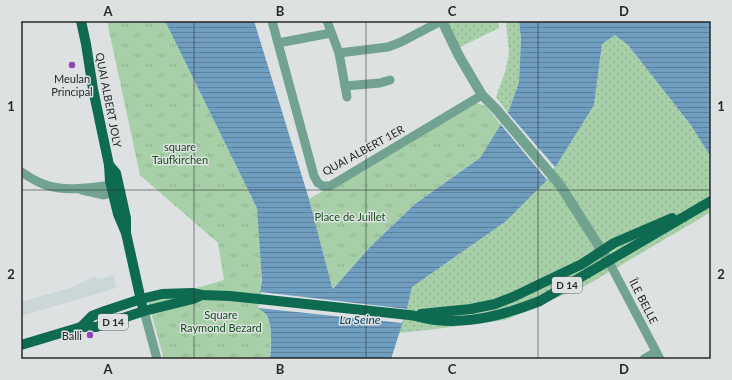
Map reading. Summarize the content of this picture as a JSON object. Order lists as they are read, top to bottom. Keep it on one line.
{"streets":{"main road":["QUAI ALBERT JOLY","D 14"],"street":["QUAI ALBERT 1ER","ÎLE BELLE"]},"crossings":[["QUAI ALBERT JOLY","D 14"],["D 14","ÎLE BELLE"]],"water":["La Seine"],"parks":["square Taufkirchen","Place de Juillet","Square Raymond Bezard"],"places":["Meulan Principal","Balli"],"grid":{"columns":["A","B","C","D"],"rows":["1","2"]}}
